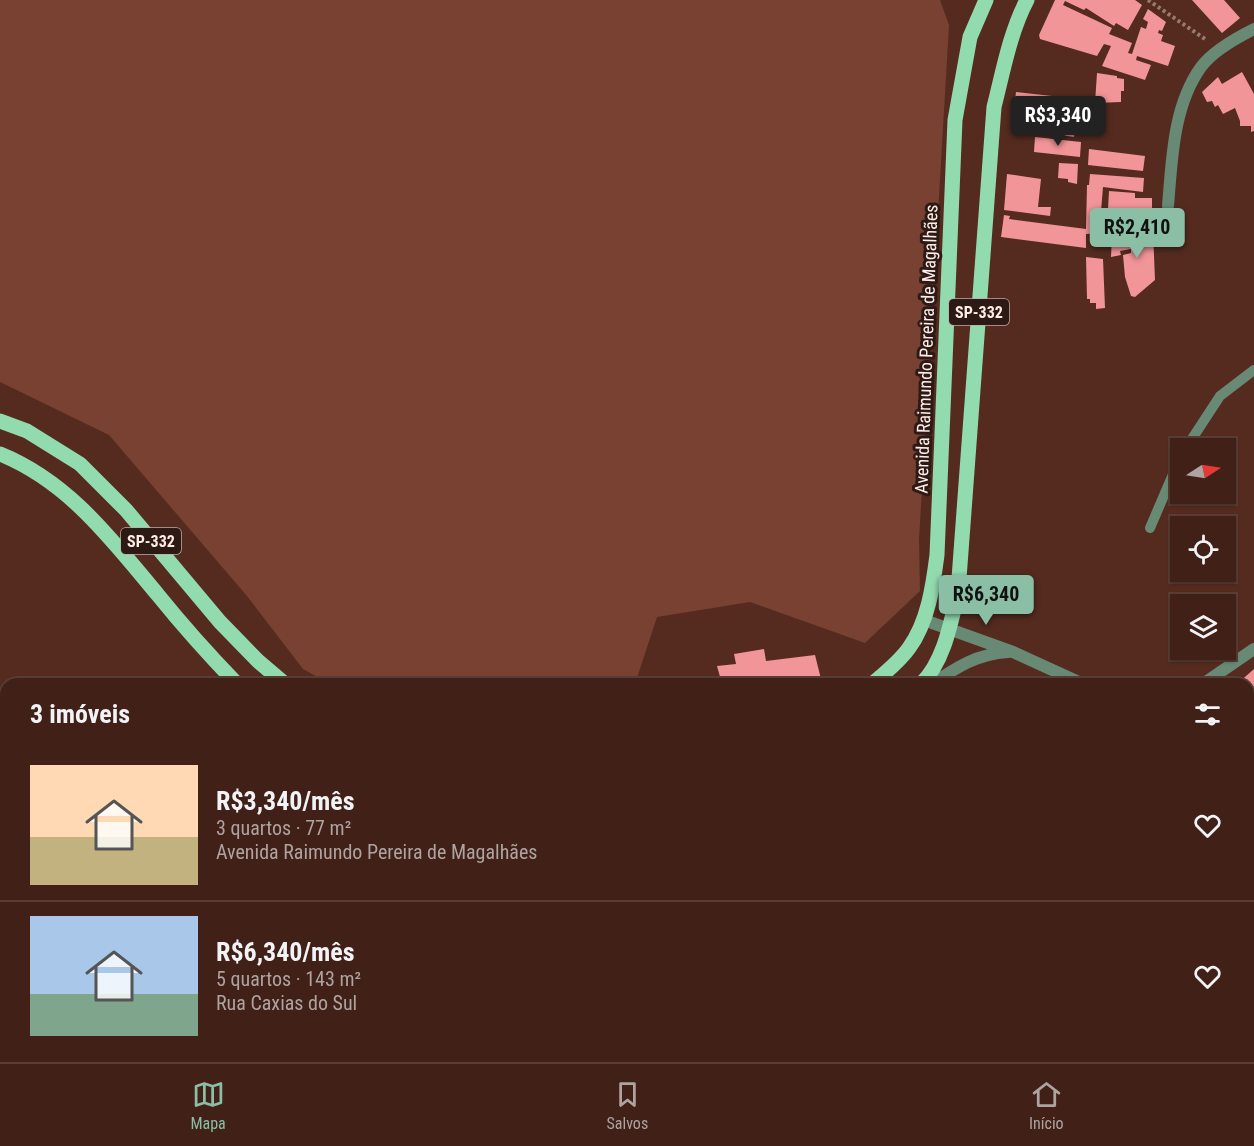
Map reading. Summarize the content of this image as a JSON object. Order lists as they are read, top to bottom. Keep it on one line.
{"streets":{"main road":["SP-332","Avenida Raimundo Pereira de Magalhães"]},"north":"right","page":{"price":["R$3,340","R$2,410","R$6,340"],"heading":"3 imóveis","list":[{"name":"R$3,340/mês","note":"3 quartos · 77 m² · Avenida Raimundo Pereira de Magalhães"},{"name":"R$6,340/mês","note":"5 quartos · 143 m² · Rua Caxias do Sul"}],"tabs":["Mapa","Salvos","Início"]}}
